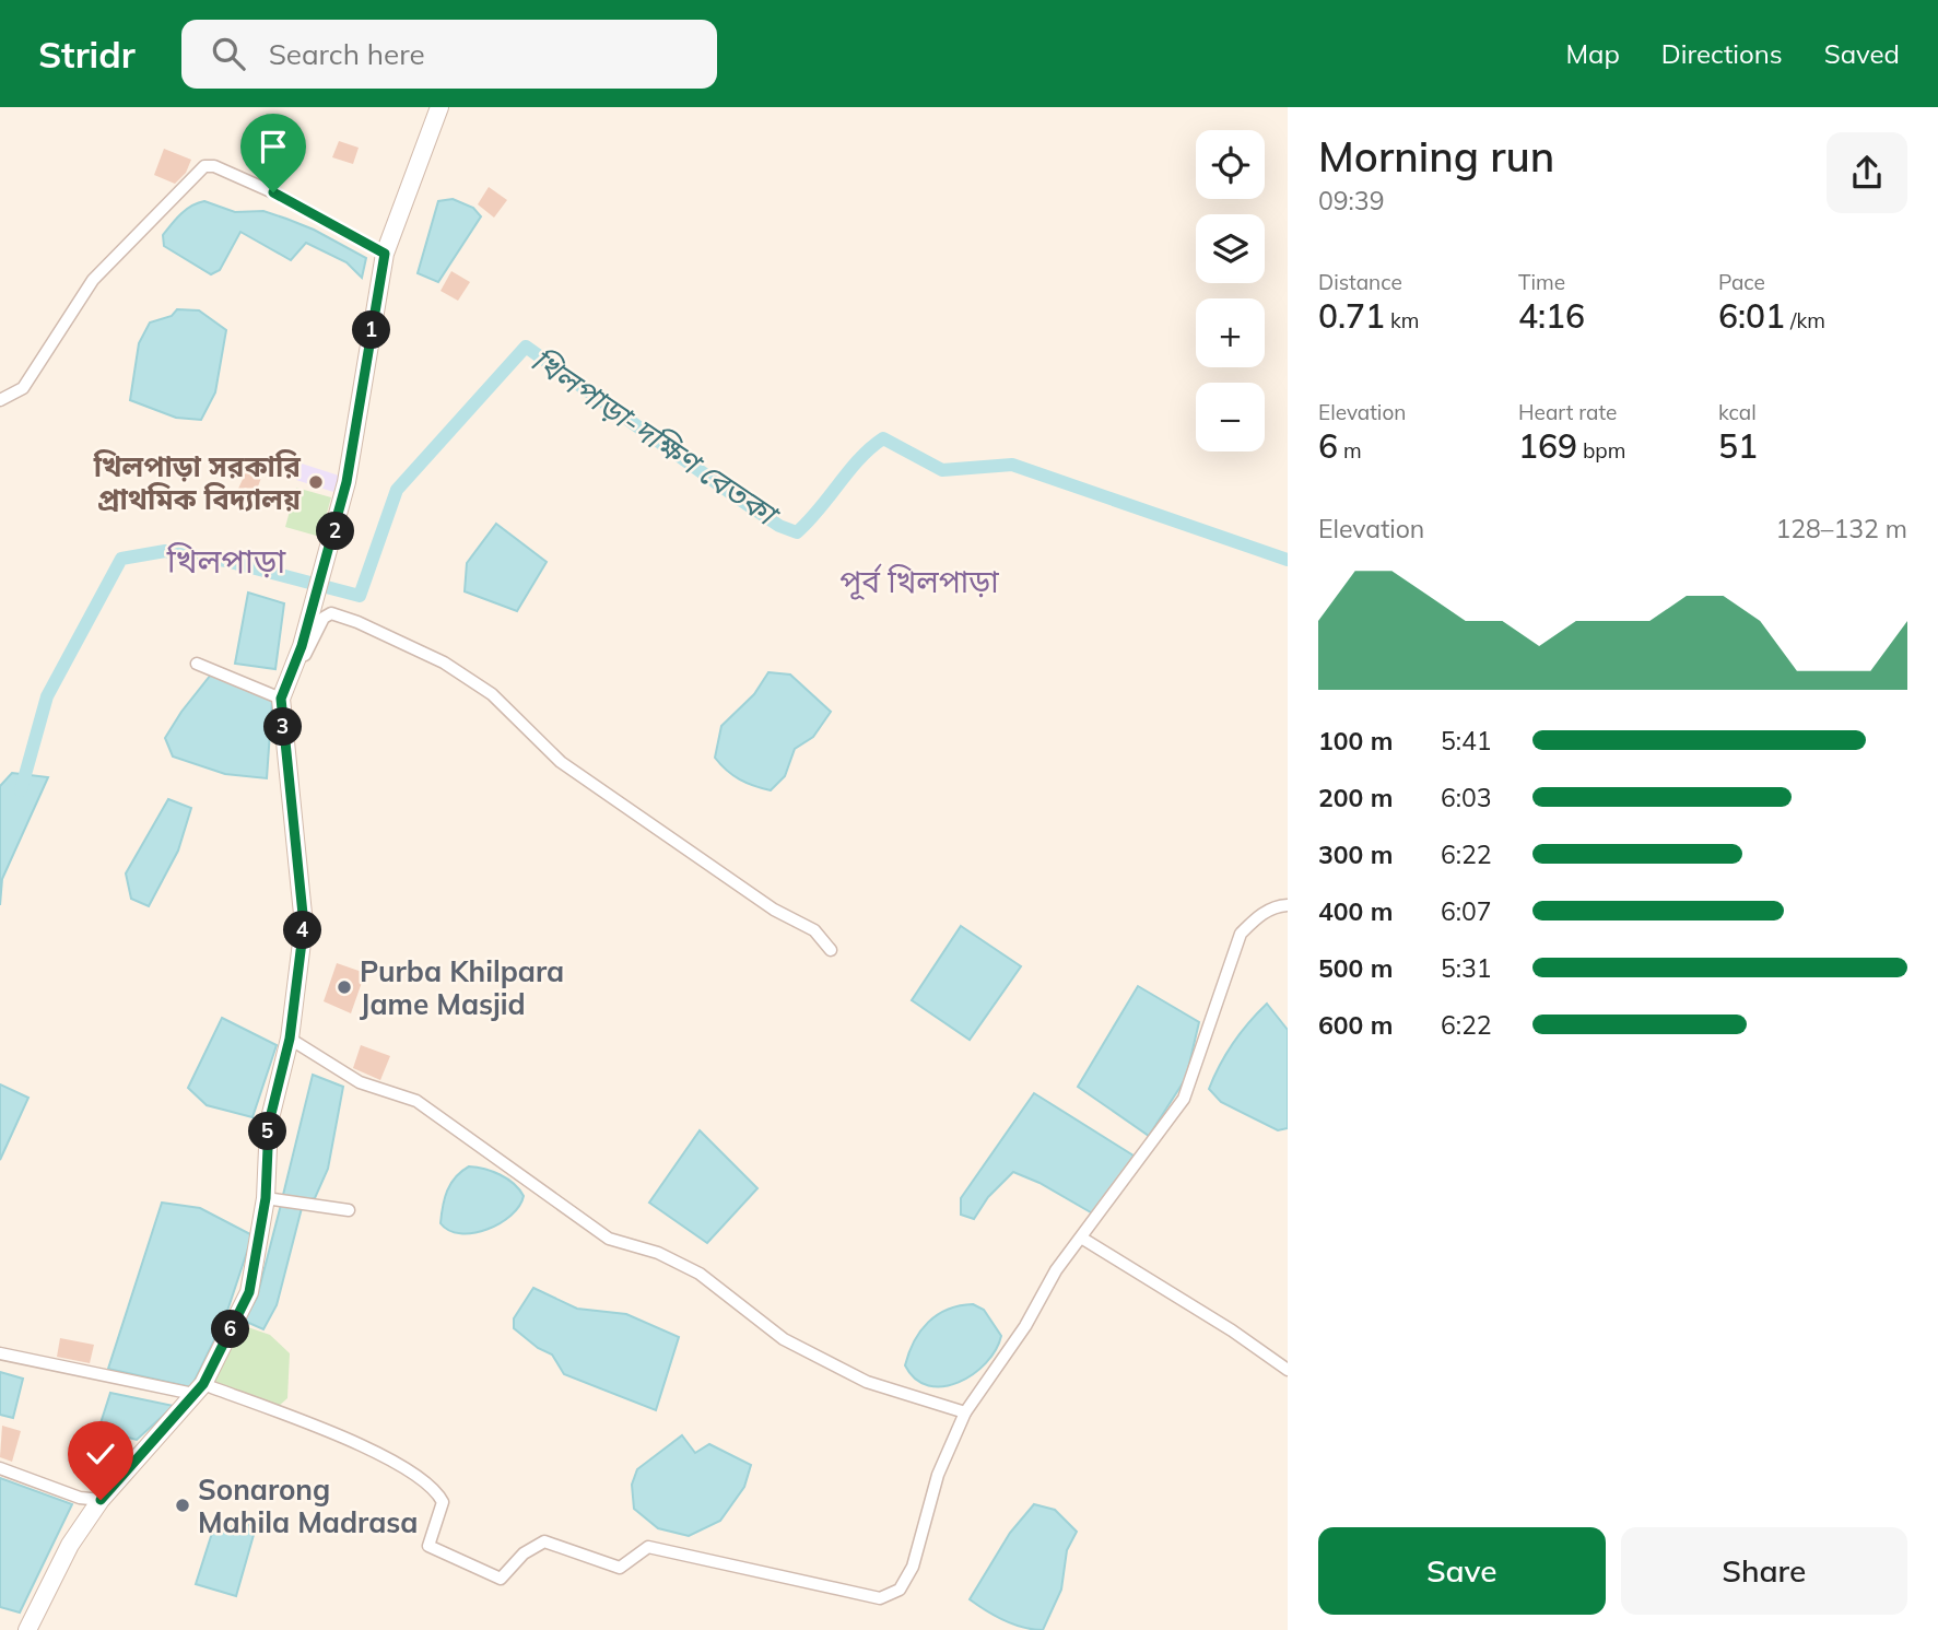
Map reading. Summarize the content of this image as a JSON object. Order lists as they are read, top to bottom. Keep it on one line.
{"districts":["খিলপাড়া","পূর্ব খিলপাড়া"],"water":["খিলপাড়া-দক্ষিণ বেতকা"],"places":["খিলপাড়া সরকারি প্রাথমিক বিদ্যালয়","Purba Khilpara Jame Masjid","Sonarong Mahila Madrasa"],"page":{"header":"Stridr","search":"Search here","nav":["Map","Directions","Saved"],"heading":["Morning run","09:39"],"map_buttons":["+","−"],"stats":[["Distance","0.71 km"],["Time","4:16"],["Pace","6:01 /km"],["Elevation","6 m"],["Heart rate","169 bpm"],["kcal","51"]],"pins":["1","2","3","4","5","6"],"chart":["Elevation","128–132 m"],"list":[{"name":"100 m","note":"5:41"},{"name":"200 m","note":"6:03"},{"name":"300 m","note":"6:22"},{"name":"400 m","note":"6:07"},{"name":"500 m","note":"5:31"},{"name":"600 m","note":"6:22"}],"buttons":["Save","Share"]}}
